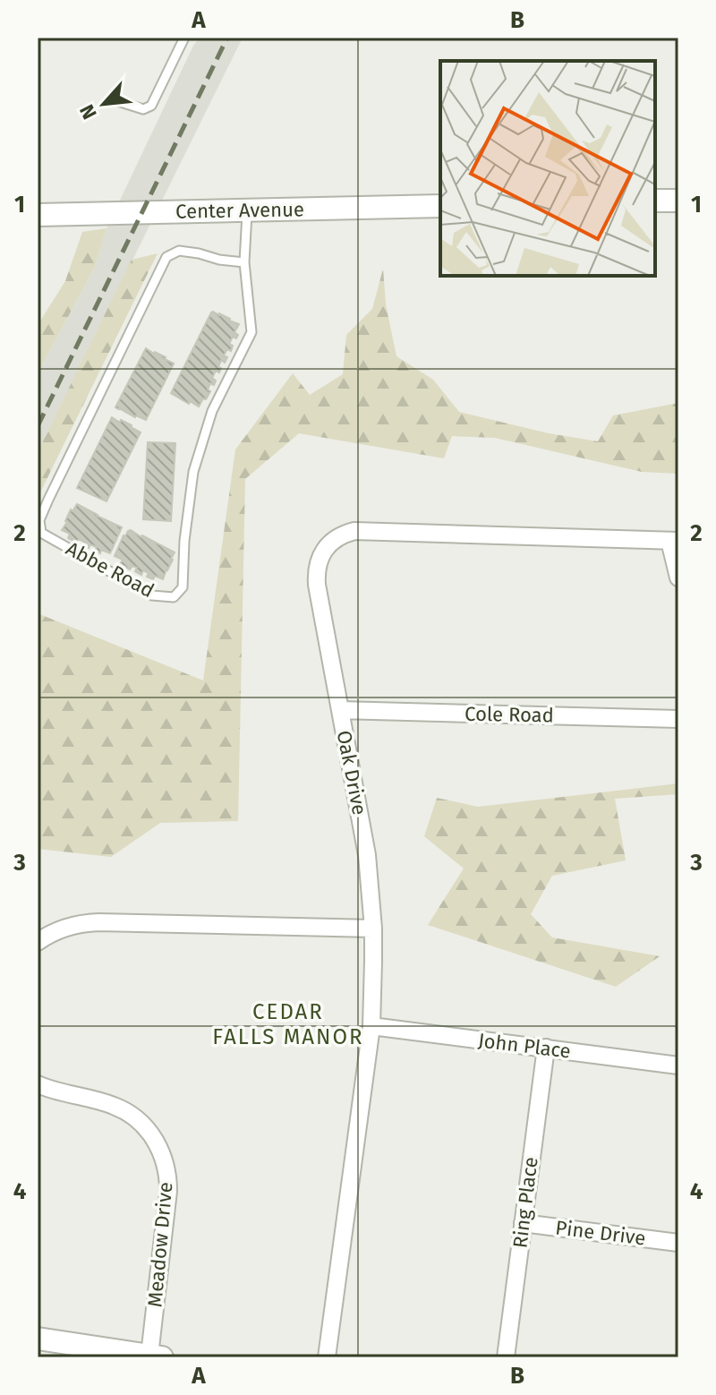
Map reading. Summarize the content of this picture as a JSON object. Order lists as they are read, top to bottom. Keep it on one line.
{"streets":{"street":["Center Avenue","Cole Road","Oak Drive","John Place","Ring Place","Pine Drive","Meadow Drive"],"lane":["Abbe Road"]},"crossings":[["Center Avenue","Abbe Road"],["Cole Road","Oak Drive"],["Oak Drive","John Place"],["John Place","Ring Place"],["Ring Place","Pine Drive"]],"districts":["CEDAR FALLS MANOR"],"north":"bottom left","grid":{"columns":["A","B"],"rows":["1","2","3","4"]}}
